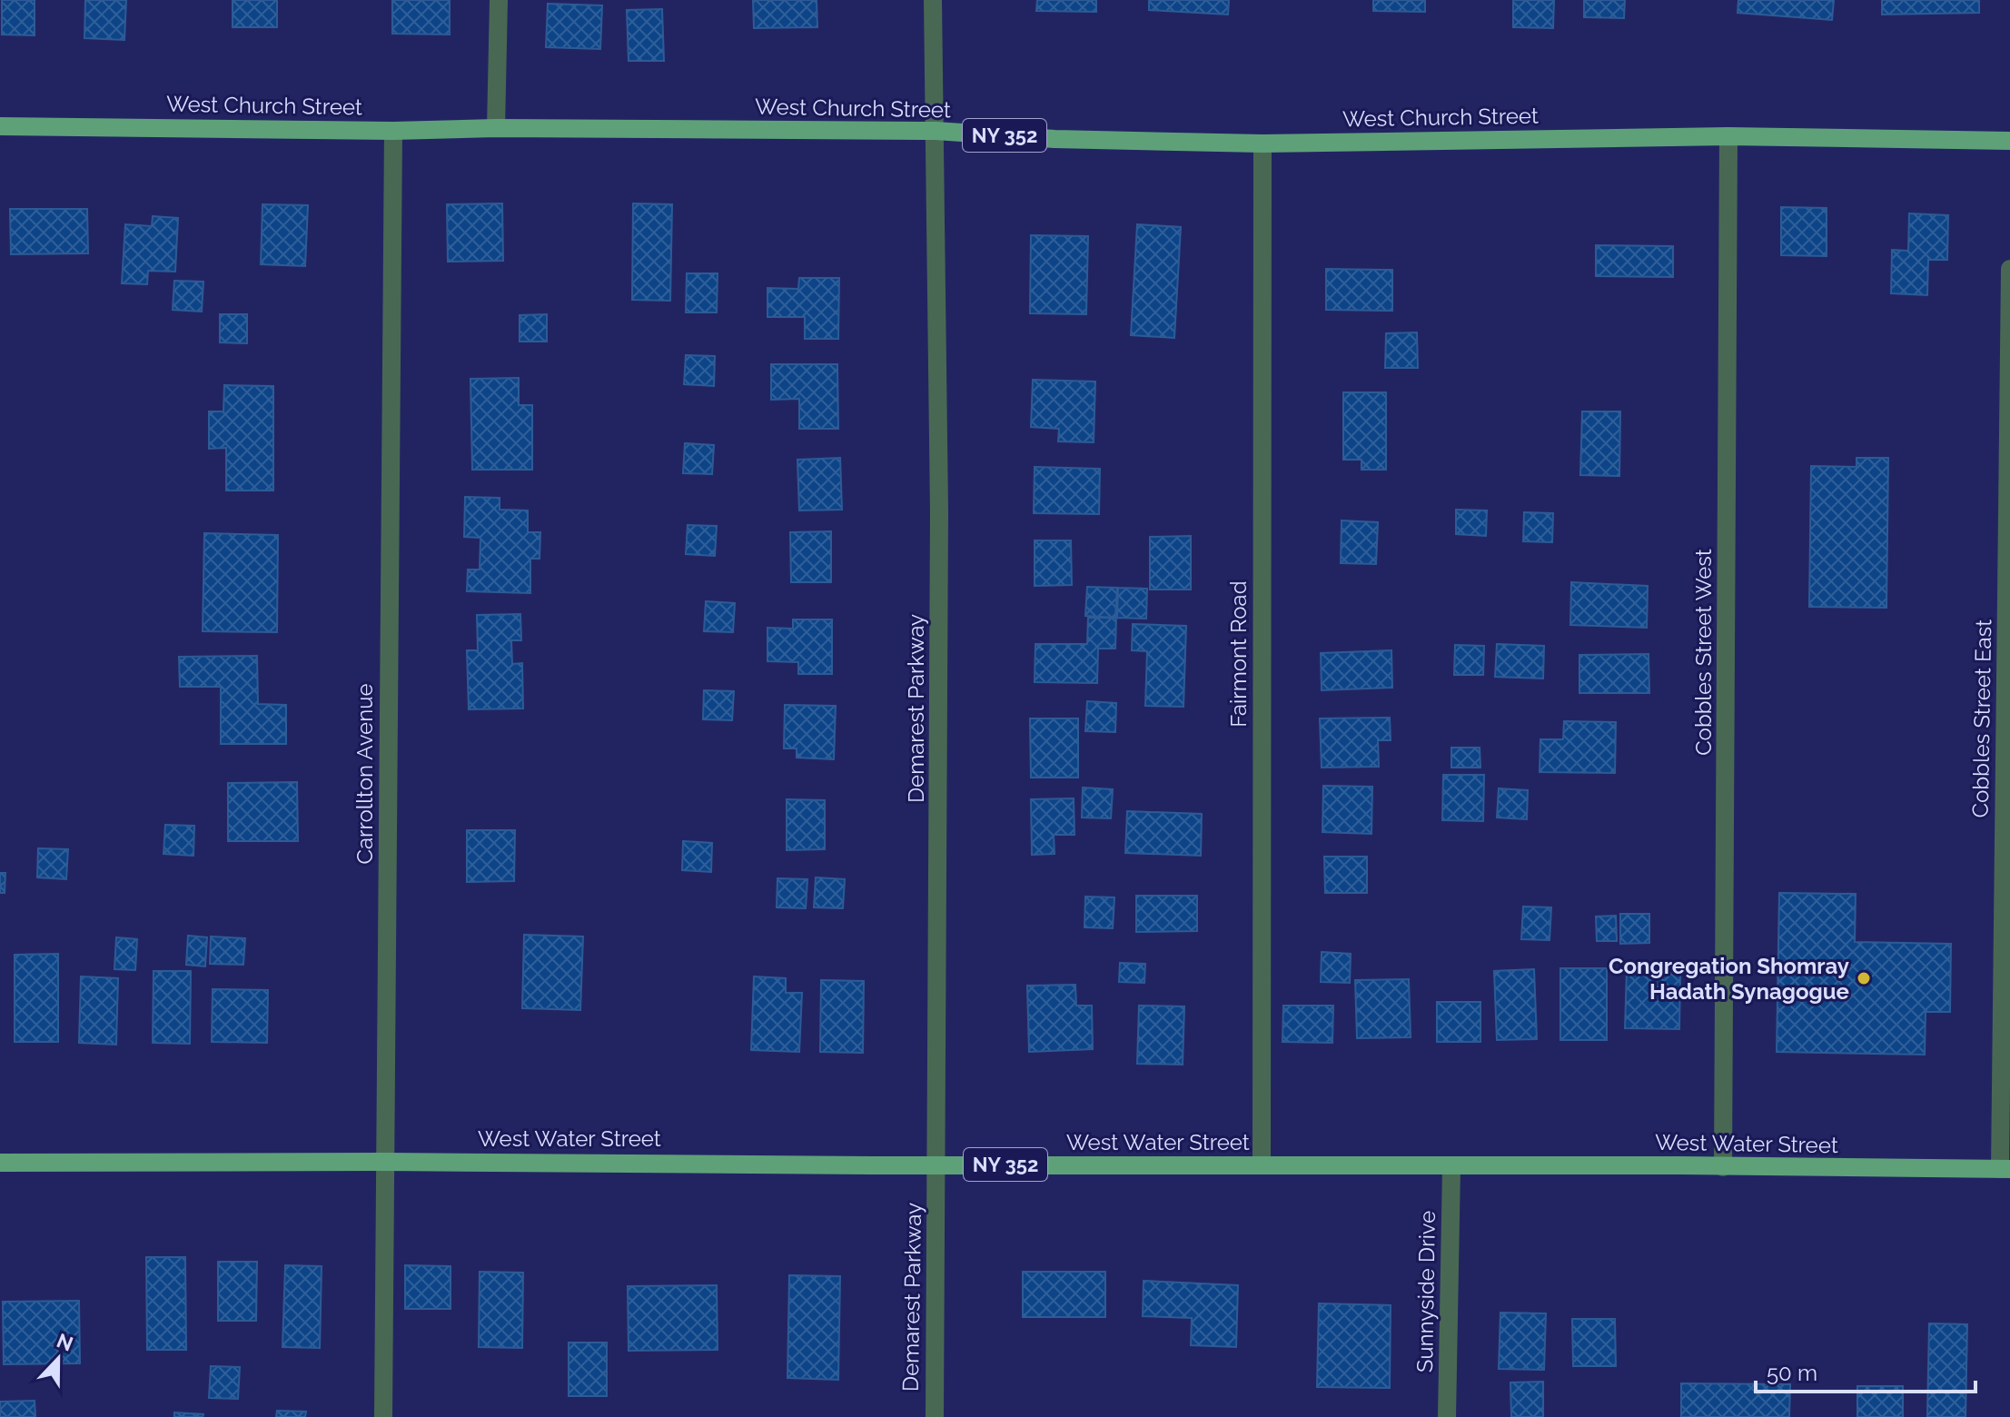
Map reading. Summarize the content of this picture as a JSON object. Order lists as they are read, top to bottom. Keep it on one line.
{"streets":{"main road":["West Church Street","NY 352","West Water Street"],"street":["Cobbles Street West","Fairmont Road","Demarest Parkway","Cobbles Street East","Carrollton Avenue","Sunnyside Drive"]},"crossings":[["West Church Street","Cobbles Street West"],["West Church Street","Fairmont Road"],["West Church Street","Demarest Parkway"],["West Church Street","Carrollton Avenue"],["Cobbles Street West","West Water Street"],["Fairmont Road","West Water Street"],["Demarest Parkway","West Water Street"],["Cobbles Street East","West Water Street"],["Carrollton Avenue","West Water Street"],["West Water Street","Sunnyside Drive"]],"places":["Congregation Shomray Hadath Synagogue"],"scale_bar":"50 m","north":"top"}
